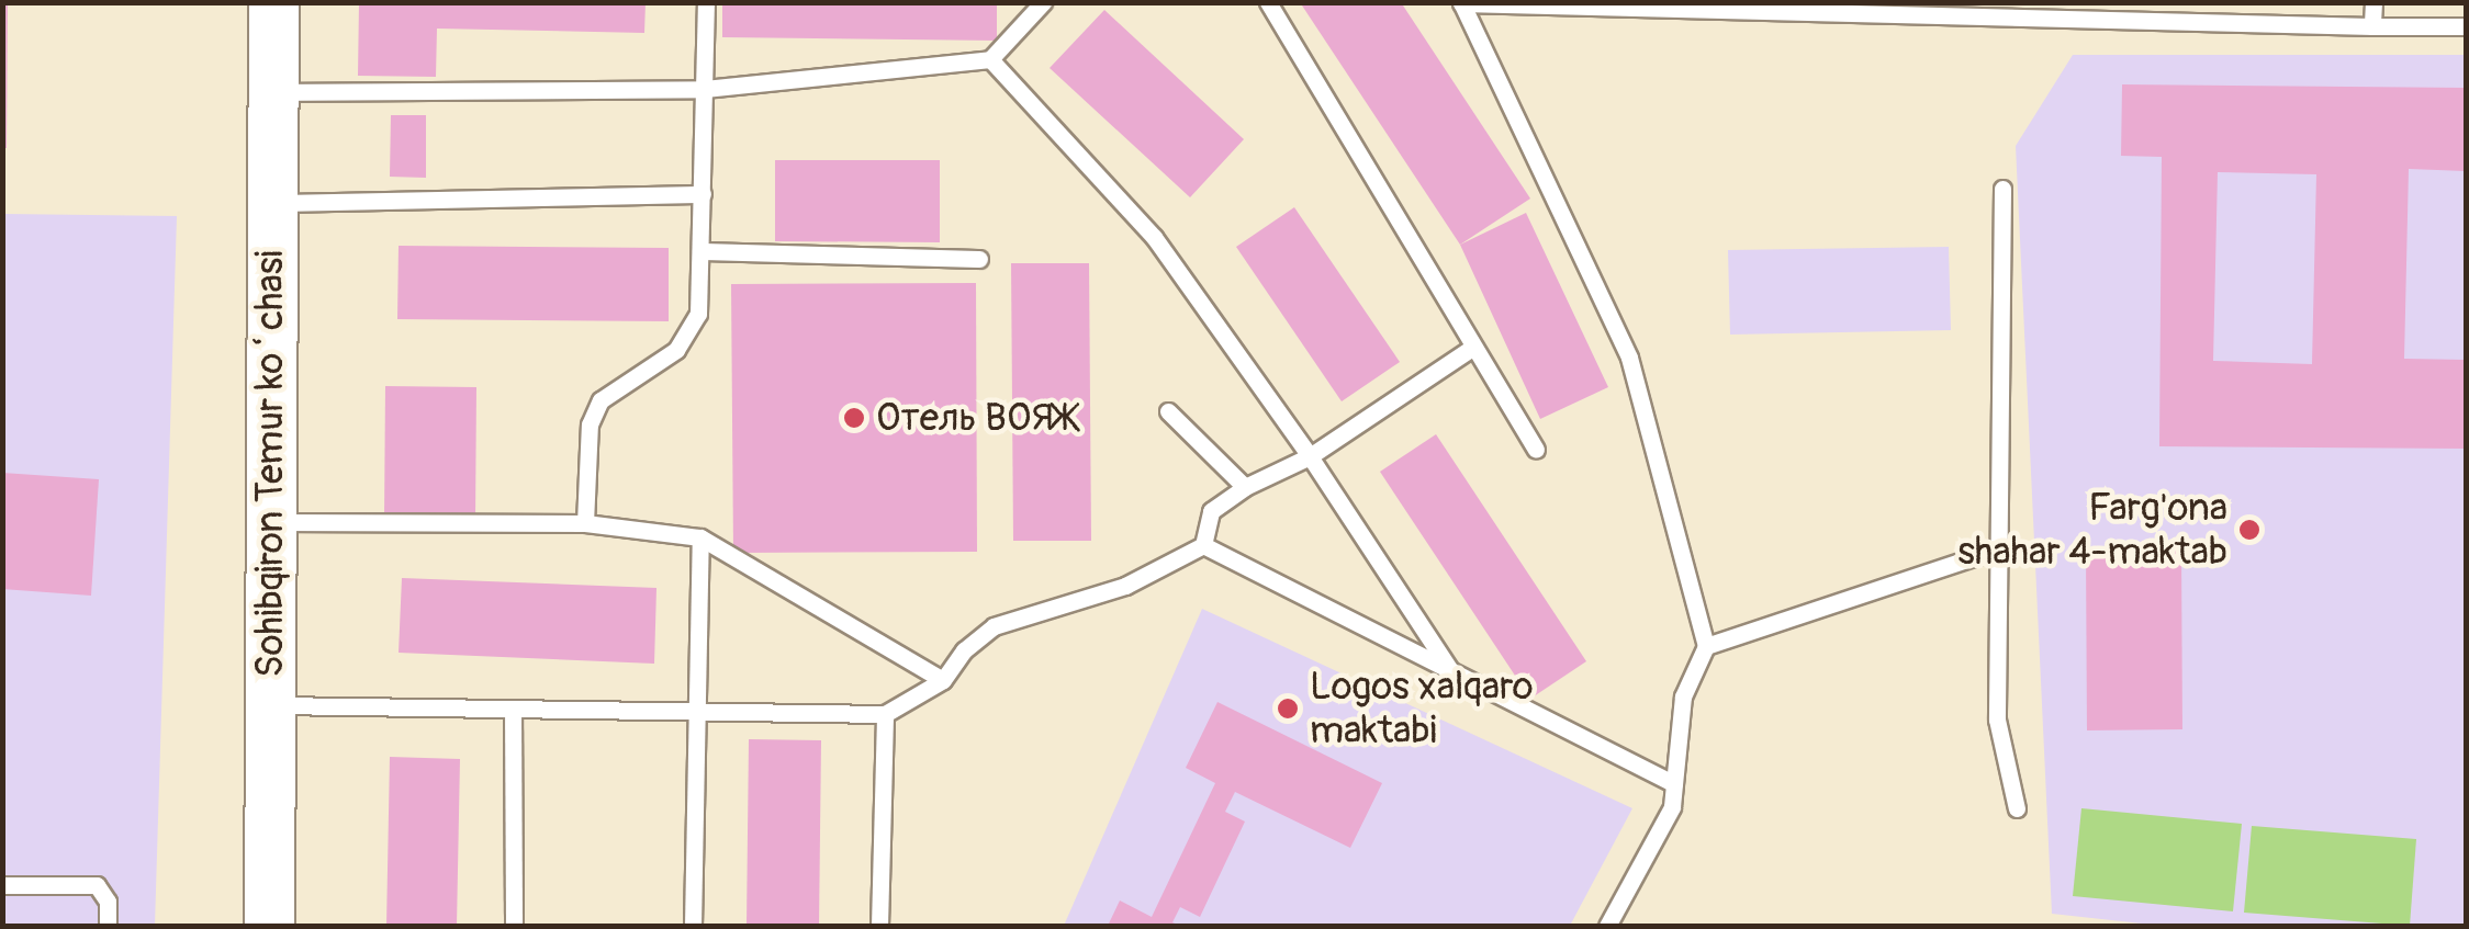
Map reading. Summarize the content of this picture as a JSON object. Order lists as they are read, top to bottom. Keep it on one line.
{"streets":{"main road":["Sohibqiron Temur koʻchasi"]},"places":["Отель ВОЯЖ","Farg'ona shahar 4-maktab","Logos xalqaro maktabi"]}
